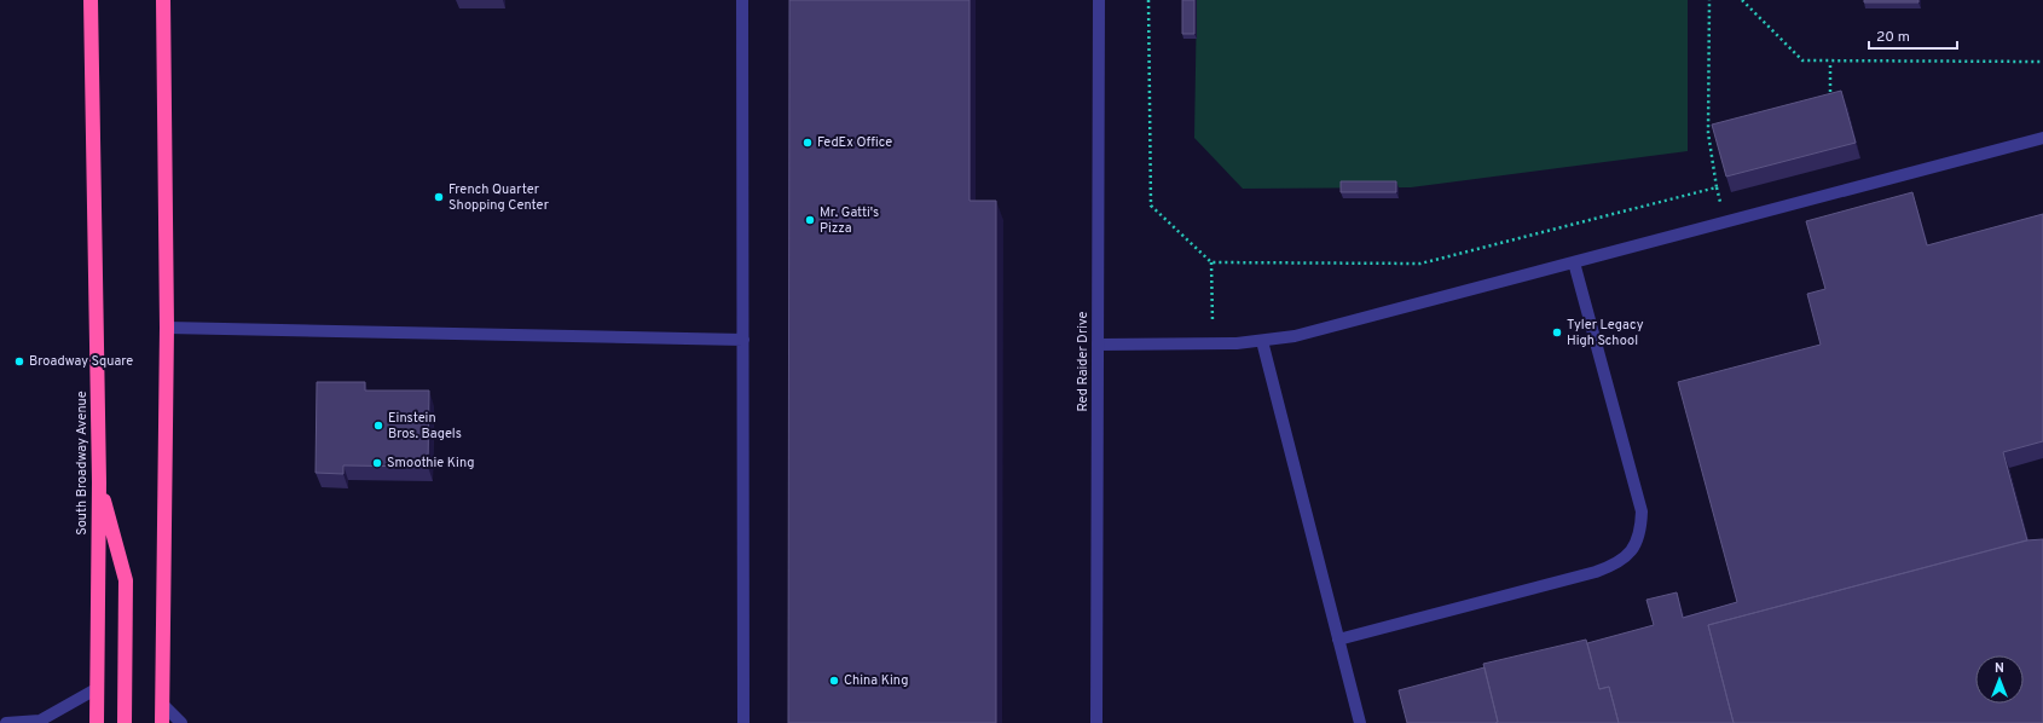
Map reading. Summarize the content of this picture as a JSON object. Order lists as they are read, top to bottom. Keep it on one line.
{"streets":{"highway":["South Broadway Avenue"],"street":["Red Raider Drive"]},"places":["FedEx Office","French Quarter Shopping Center","Mr. Gatti's Pizza","Tyler Legacy High School","Broadway Square","Einstein Bros. Bagels","Smoothie King","China King"],"scale_bar":"20 m","north":"top"}
